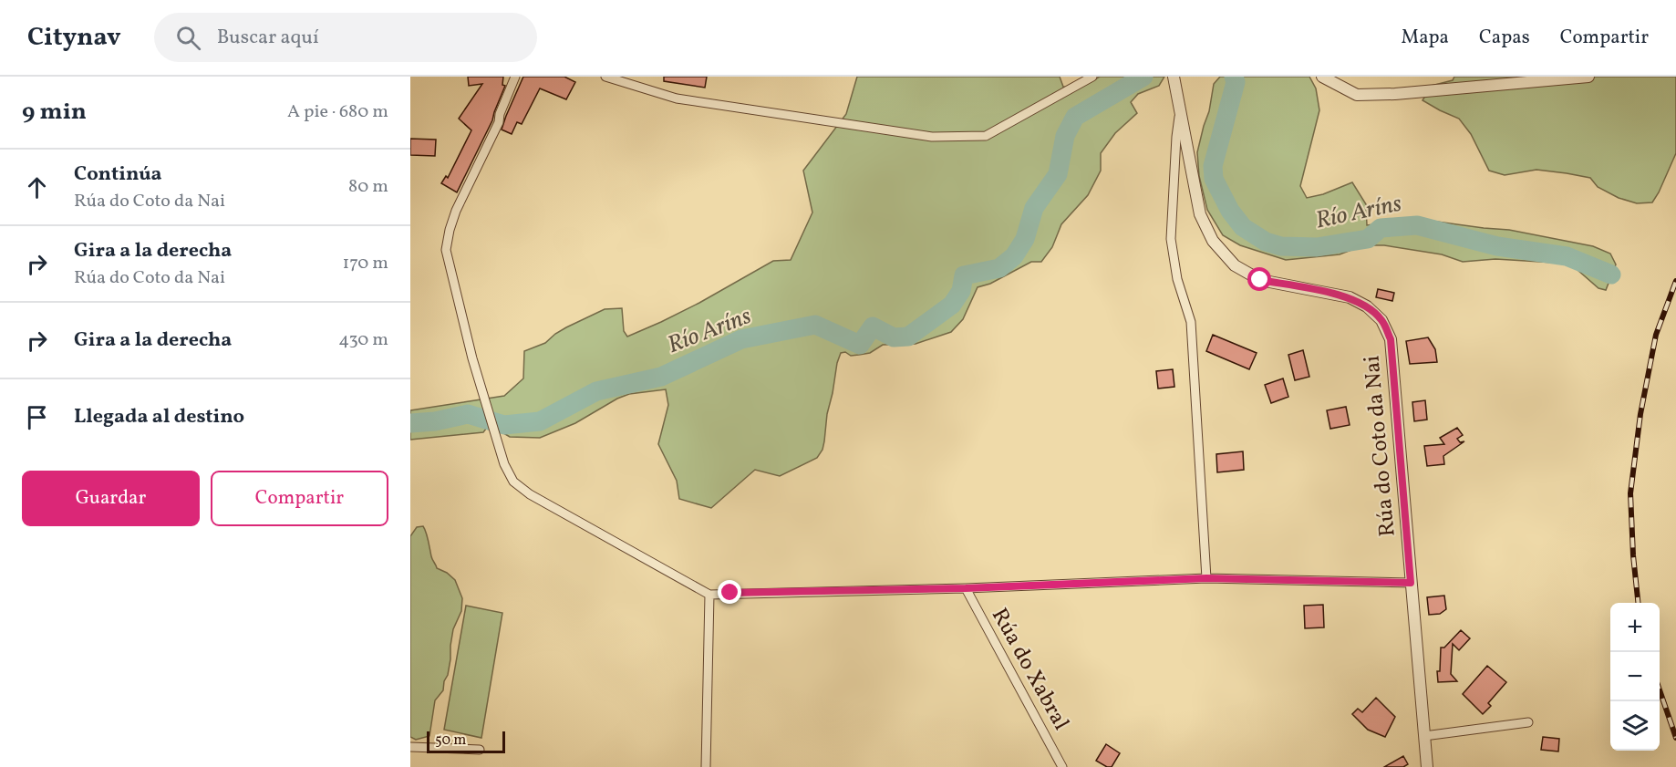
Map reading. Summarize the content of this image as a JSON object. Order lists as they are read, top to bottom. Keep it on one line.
{"streets":{"street":["Rúa do Coto da Nai","Rúa do Xabral"]},"water":["Río Aríns"],"scale_bar":"50 m","page":{"header":"Citynav","search":"Buscar aquí","nav":["Mapa","Capas","Compartir"],"heading":["9 min","A pie · 680 m"],"list":[["Continúa","Rúa do Coto da Nai","80 m"],["Gira a la derecha","Rúa do Coto da Nai","170 m"],["Gira a la derecha","430 m"],"Llegada al destino"],"buttons":["Guardar","Compartir"],"map_buttons":["+","−"],"scale":"50 m"}}
